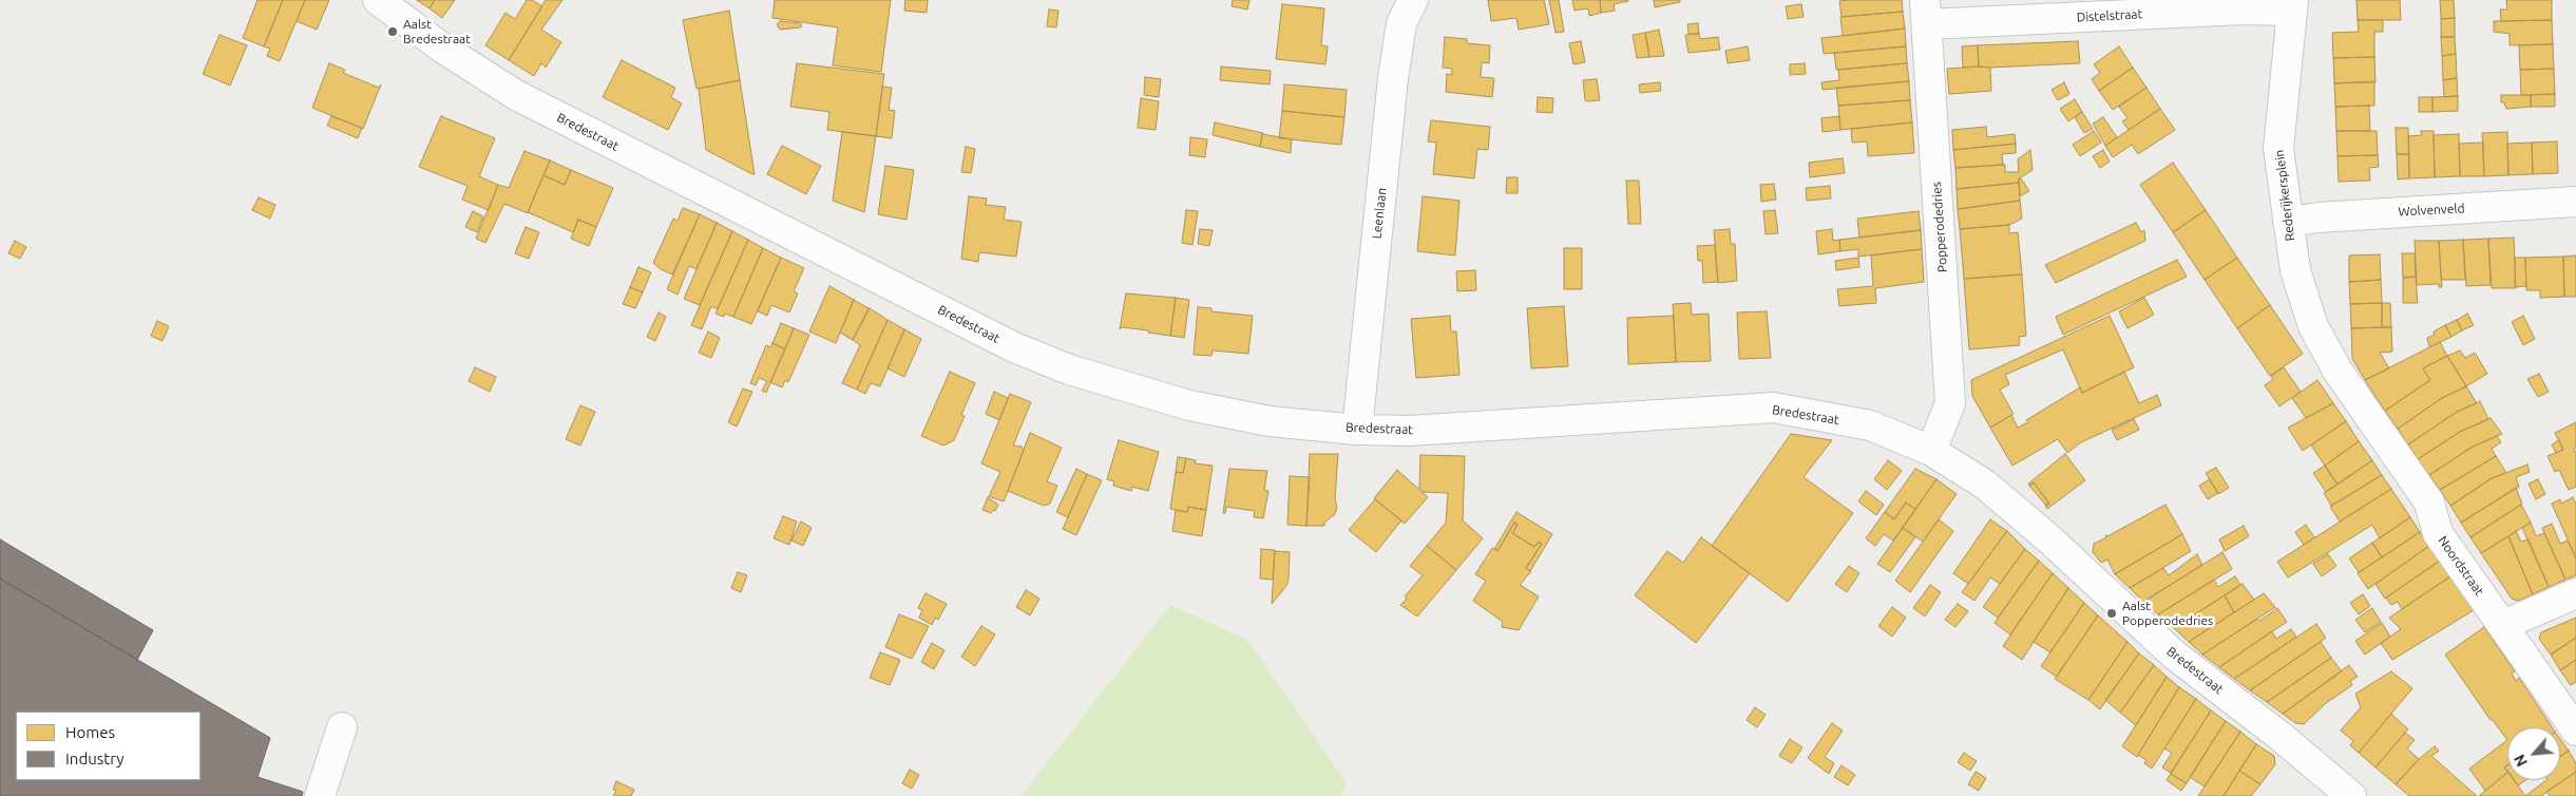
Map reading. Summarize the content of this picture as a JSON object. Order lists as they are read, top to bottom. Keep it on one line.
{"streets":{"street":["Distelstraat","Bredestraat","Rederijkersplein","Wolvenveld","Leenlaan","Popperodedries","Noordstraat"]},"crossings":[["Distelstraat","Rederijkersplein"],["Distelstraat","Popperodedries"],["Bredestraat","Leenlaan"],["Bredestraat","Popperodedries"],["Rederijkersplein","Wolvenveld"],["Rederijkersplein","Noordstraat"]],"places":["Aalst Bredestraat","Aalst Popperodedries"],"legend":["Homes","Industry"],"north":"bottom left"}
